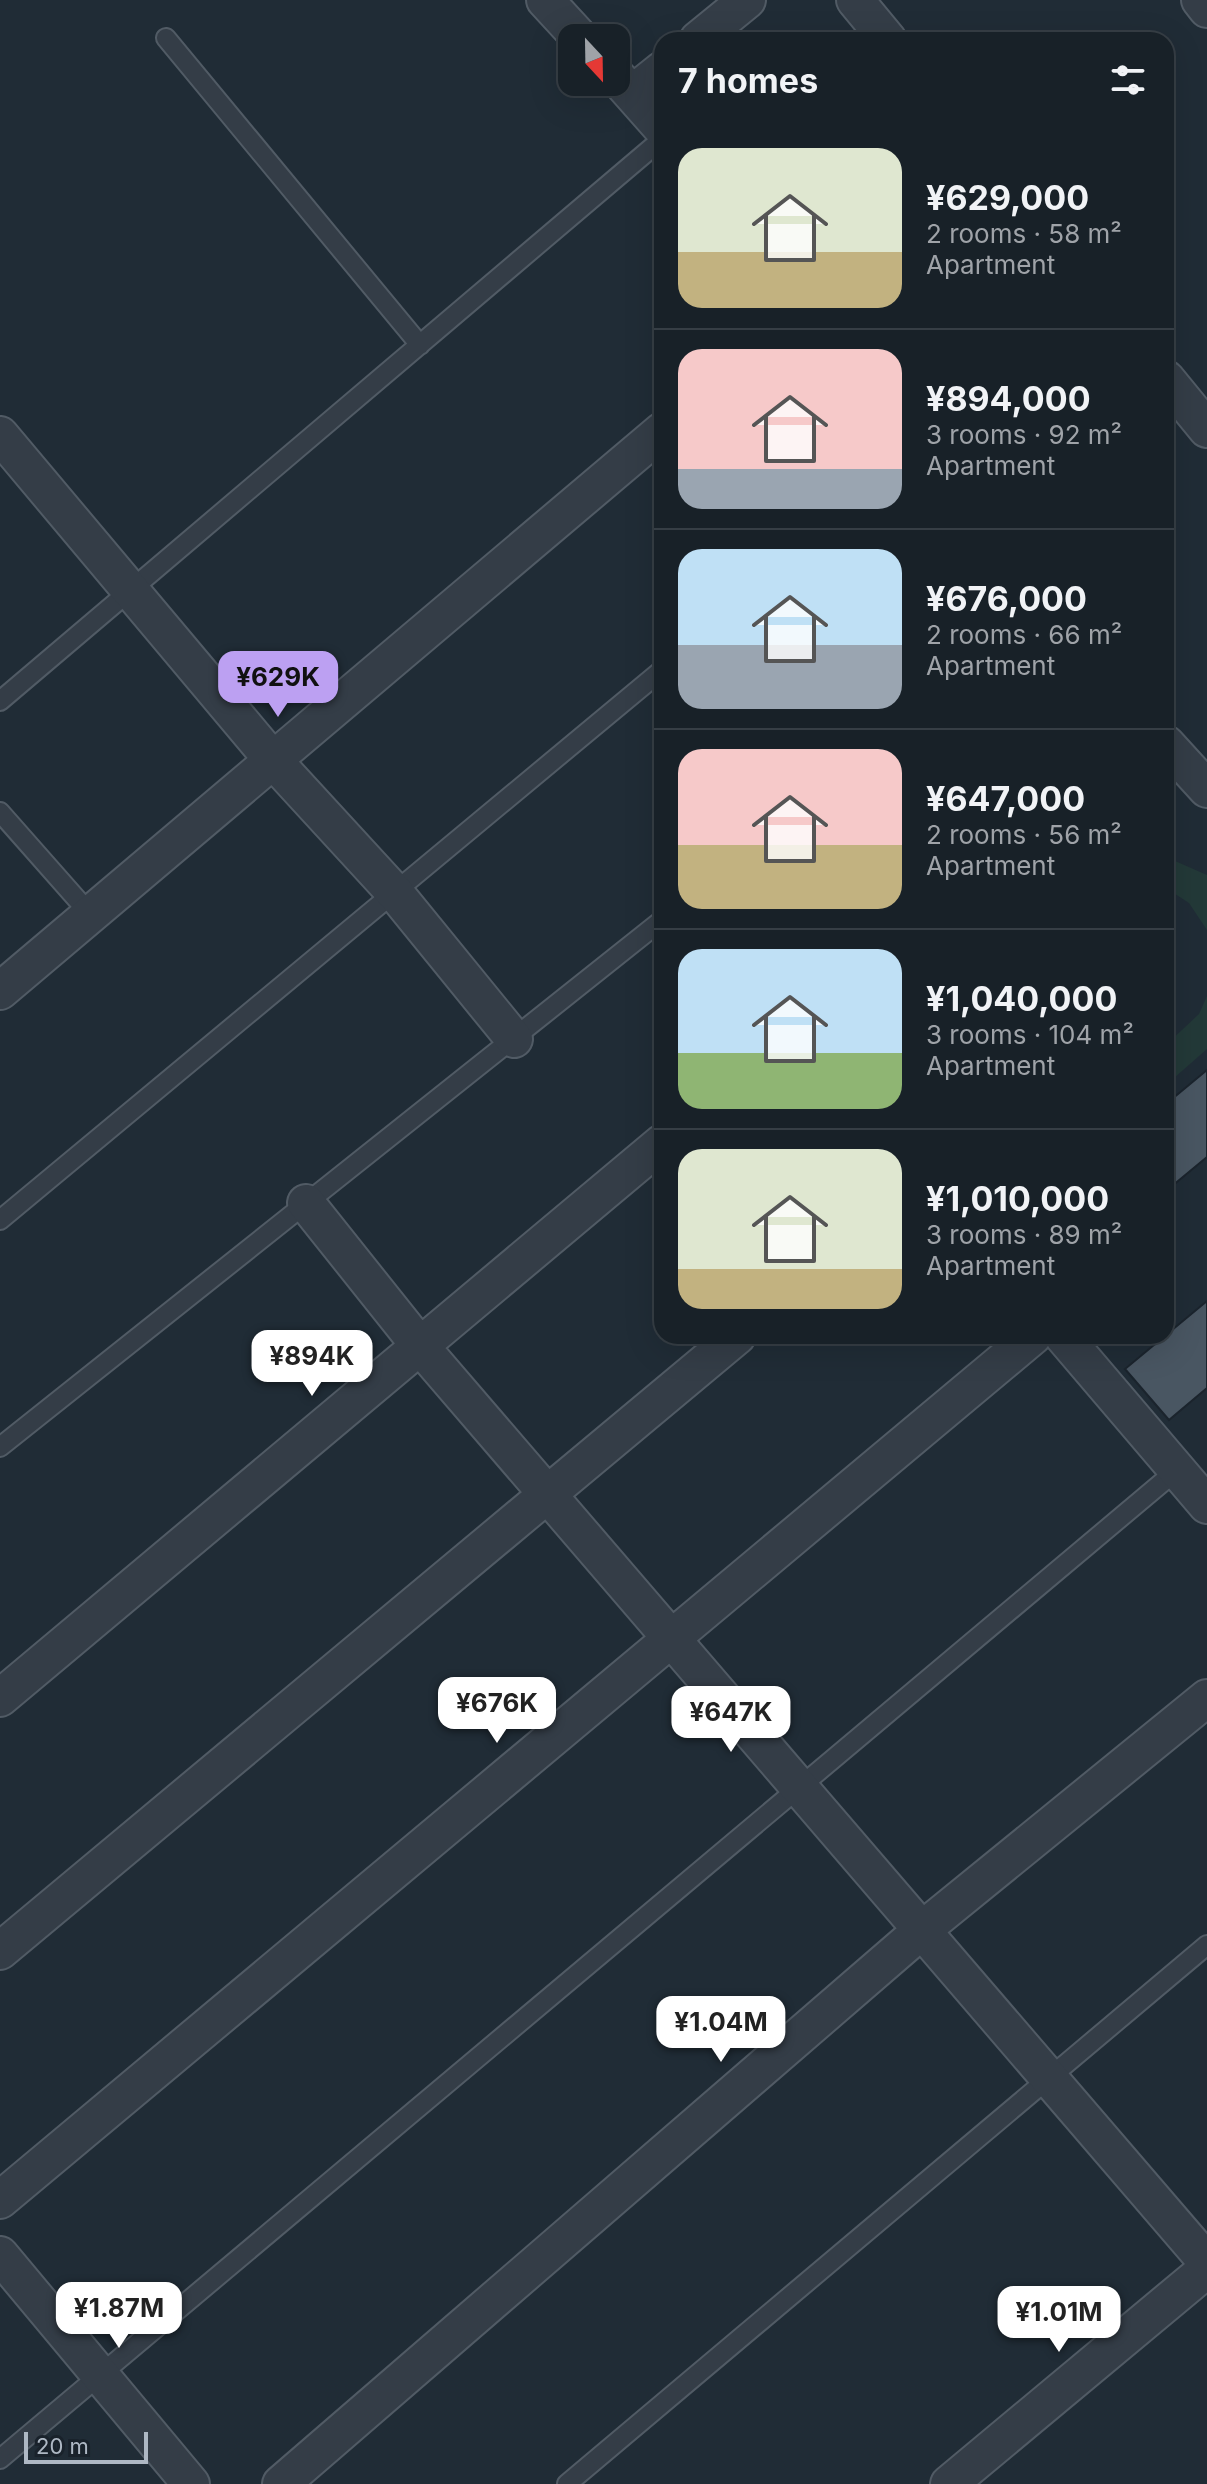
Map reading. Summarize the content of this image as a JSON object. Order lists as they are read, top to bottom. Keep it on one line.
{"scale_bar":"20 m","north":"bottom","page":{"heading":"7 homes","list":[{"name":"¥629,000","note":"2 rooms · 58 m² · Apartment"},{"name":"¥894,000","note":"3 rooms · 92 m² · Apartment"},{"name":"¥676,000","note":"2 rooms · 66 m² · Apartment"},{"name":"¥647,000","note":"2 rooms · 56 m² · Apartment"},{"name":"¥1,040,000","note":"3 rooms · 104 m² · Apartment"},{"name":"¥1,010,000","note":"3 rooms · 89 m² · Apartment"}],"price":["¥629K","¥894K","¥676K","¥647K","¥1.04M","¥1.87M","¥1.01M"],"scale":"20 m"}}
